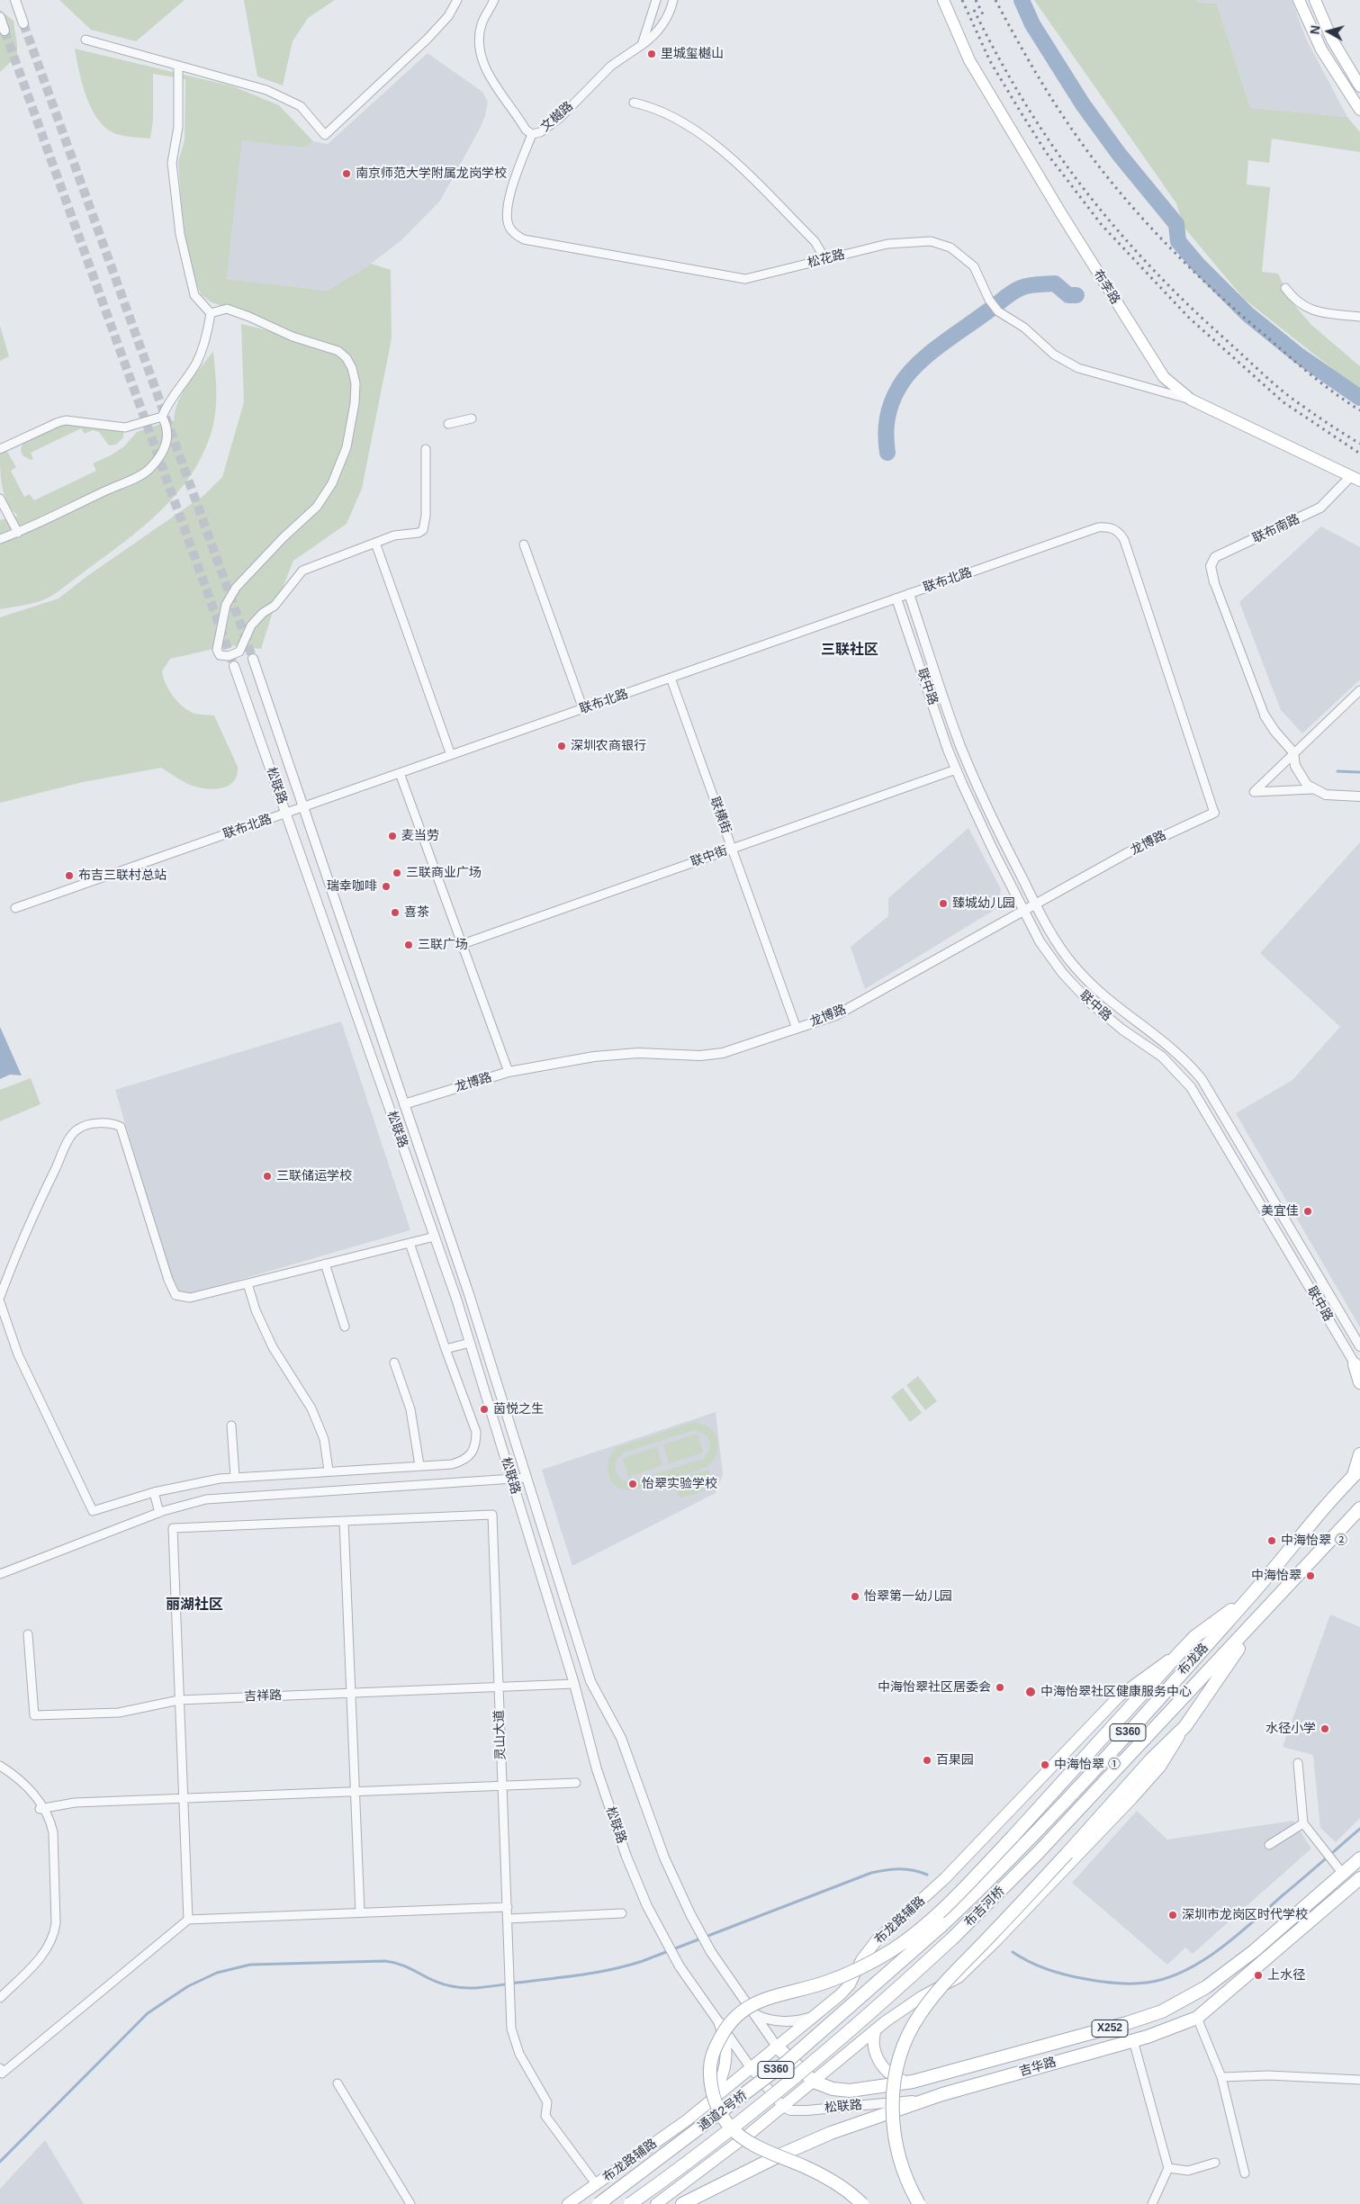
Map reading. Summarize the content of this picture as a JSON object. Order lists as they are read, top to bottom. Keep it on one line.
{"streets":{"main road":["布李路","布龙路","S360","布吉河桥","布龙路辅路","X252","吉华路","通道2号桥"],"street":["文樾路","松花路","联布南路","联布北路","联中路","松联路","联横街","龙博路","联中街","吉祥路","灵山大道"]},"crossings":[["文樾路","松花路"],["松花路","布李路"],["布李路","联布南路"],["联布北路","联中路"],["联布北路","松联路"],["联布北路","联横街"],["联布北路","龙博路"],["联中路","龙博路"],["联中路","联中街"],["松联路","龙博路"],["松联路","吉祥路"],["松联路","布龙路辅路"],["松联路","吉华路"],["联横街","龙博路"],["联横街","联中街"],["布龙路","布吉河桥"],["吉祥路","灵山大道"],["灵山大道","布龙路辅路"],["布吉河桥","通道2号桥"],["布龙路辅路","吉华路"]],"districts":["三联社区","丽湖社区"],"places":["里城玺樾山","南京师范大学附属龙岗学校","深圳农商银行","麦当劳","三联商业广场","布吉三联村总站","瑞幸咖啡","臻城幼儿园","喜茶","三联广场","三联储运学校","美宜佳","茵悦之生","怡翠实验学校","中海怡翠 ②","中海怡翠","怡翠第一幼儿园","中海怡翠社区居委会","中海怡翠社区健康服务中心","水径小学","百果园","中海怡翠 ①","深圳市龙岗区时代学校","上水径"],"north":"left"}
